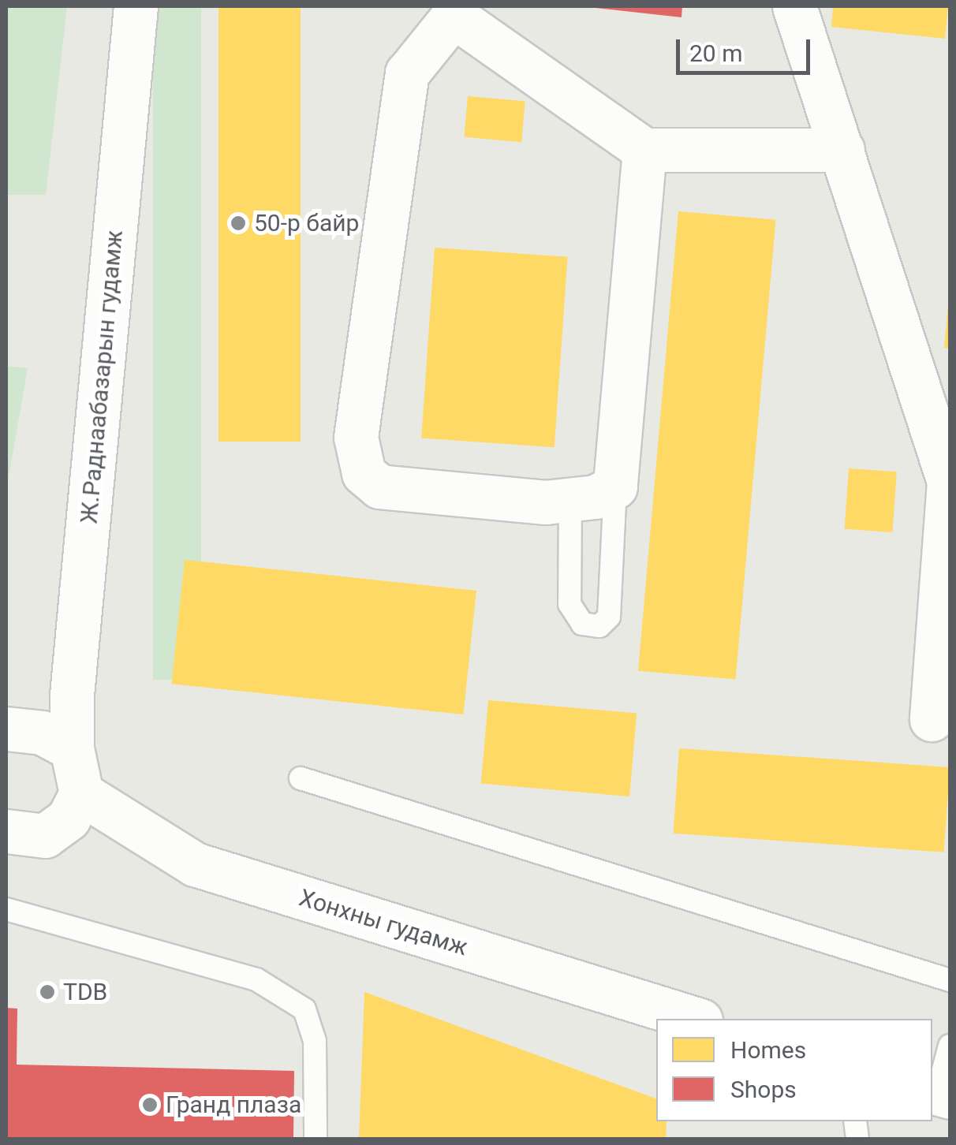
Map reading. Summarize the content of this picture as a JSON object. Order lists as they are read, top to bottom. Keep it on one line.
{"streets":{"street":["Ж.Раднаабазарын гудамж","Хонхны гудамж"]},"crossings":[["Ж.Раднаабазарын гудамж","Хонхны гудамж"]],"places":["50-р байр","TDB","Гранд плаза"],"legend":["Homes","Shops"],"scale_bar":"20 m"}
